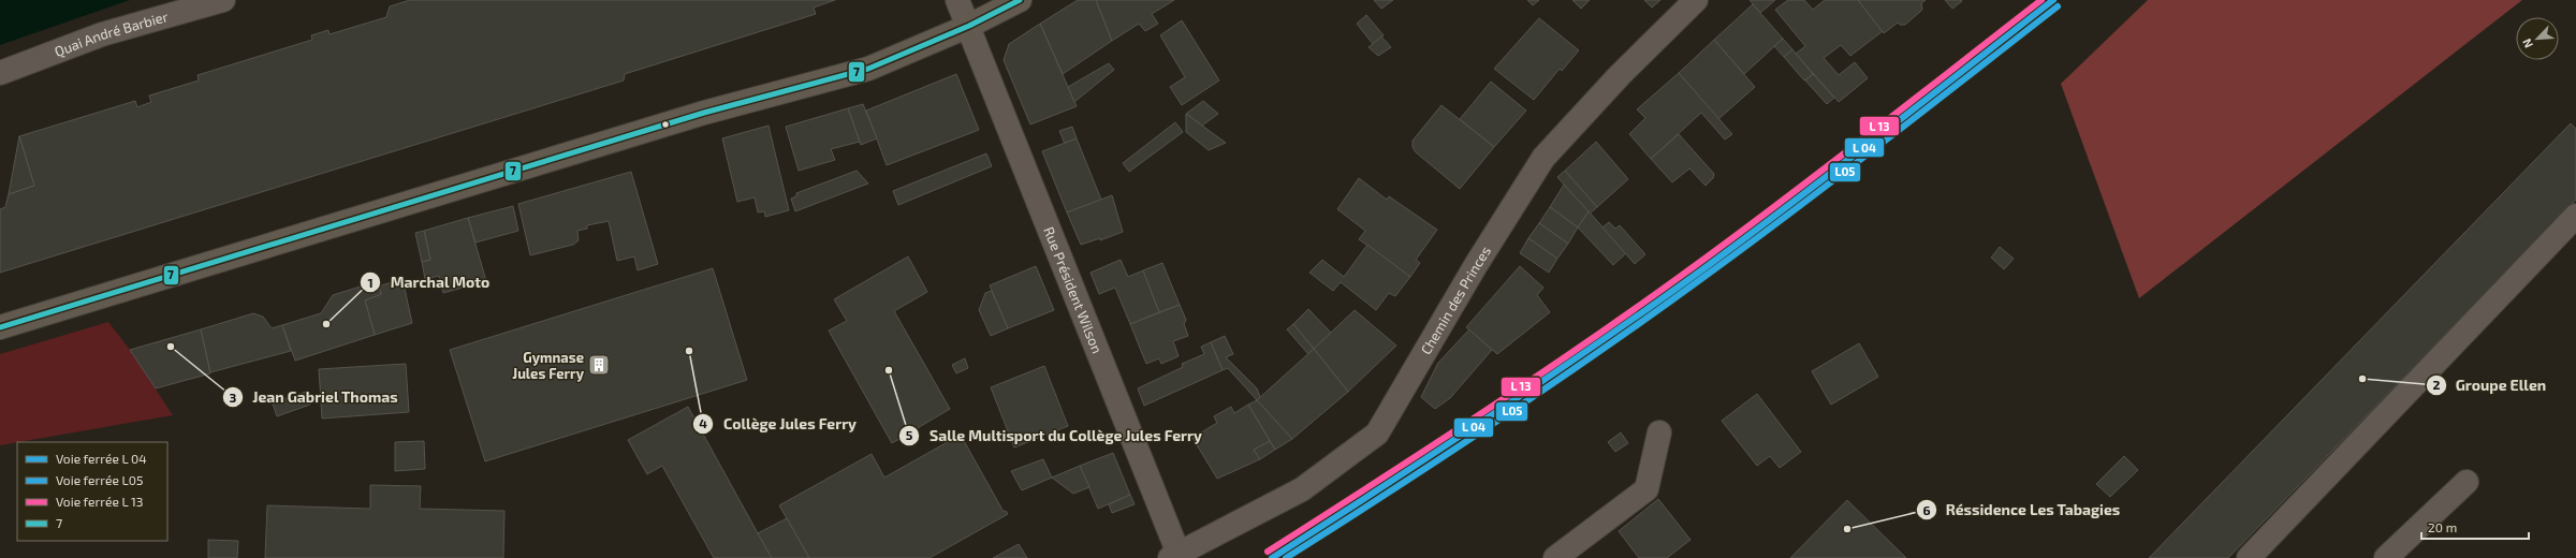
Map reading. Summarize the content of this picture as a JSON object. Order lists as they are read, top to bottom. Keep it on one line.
{"streets":{"street":["Quai André Barbier","Rue Président Wilson","Chemin des Princes"]},"crossings":[["Rue Président Wilson","Chemin des Princes"]],"places":{"other":["Marchal Moto","Jean Gabriel Thomas","Collège Jules Ferry","Salle Multisport du Collège Jules Ferry","Groupe Ellen","Réssidence Les Tabagies"],"building":["Gymnase Jules Ferry"]},"lines":["transit line 7","rail line L05"],"legend":["Voie ferrée L 04","Voie ferrée L05","Voie ferrée L 13","7"],"scale_bar":"20 m","north":"bottom left"}
